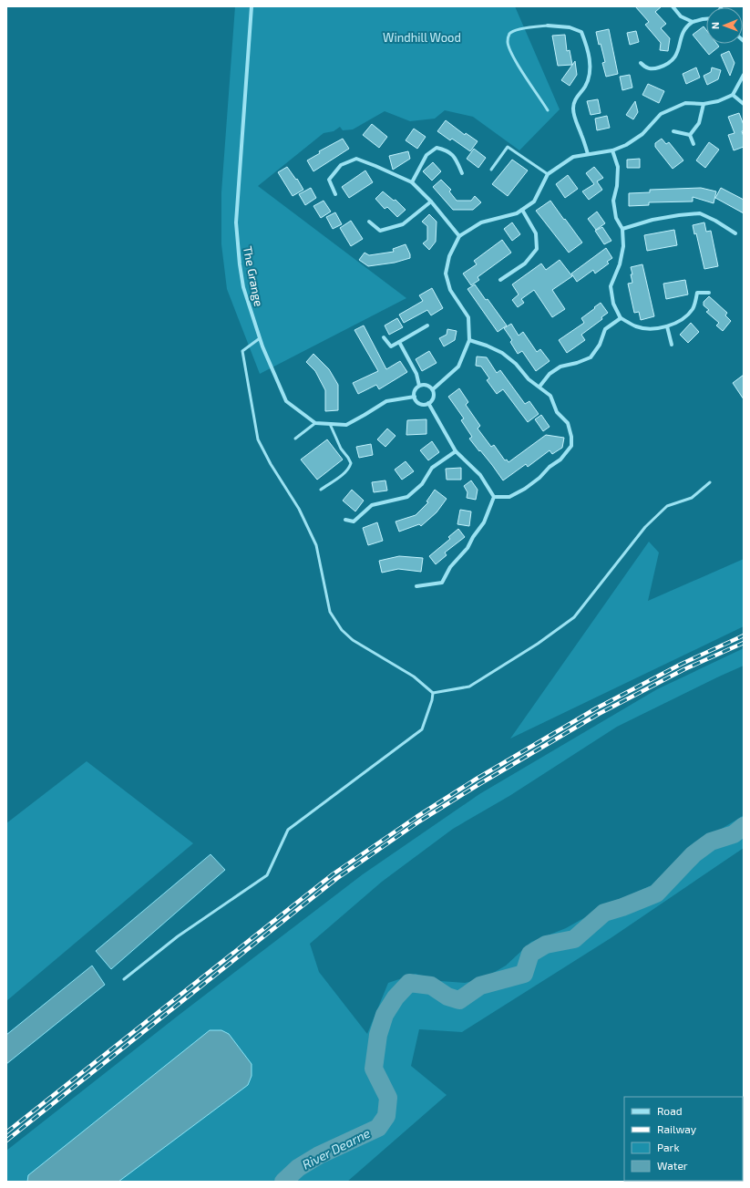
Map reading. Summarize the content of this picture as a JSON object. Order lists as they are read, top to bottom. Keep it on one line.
{"streets":{"street":["The Grange"]},"water":["River Dearne"],"parks":["Windhill Wood"],"legend":["Road","Railway","Park","Water"],"north":"left"}
